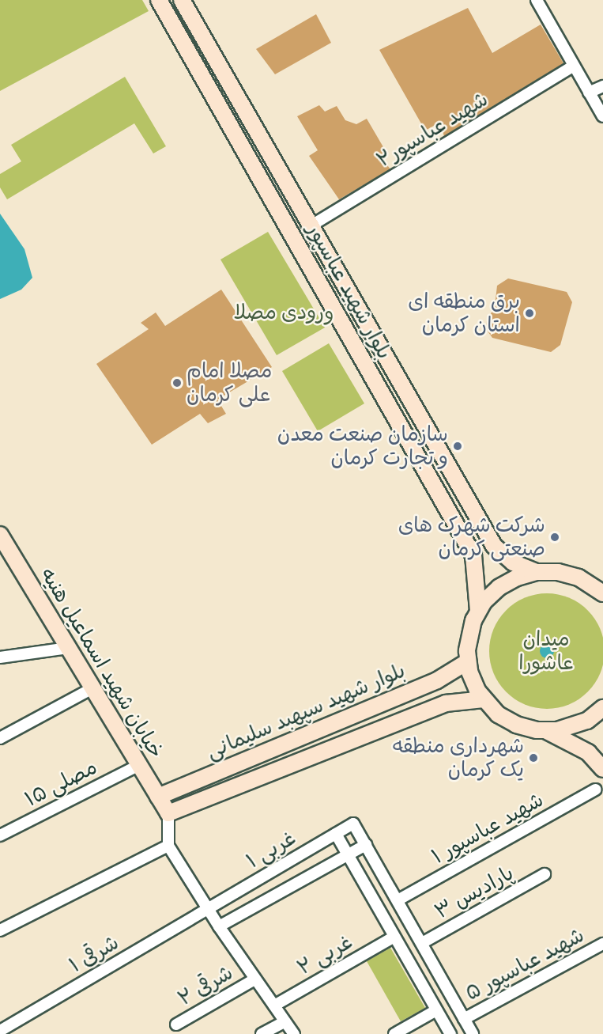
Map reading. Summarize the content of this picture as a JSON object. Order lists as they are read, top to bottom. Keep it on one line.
{"streets":{"main road":["بلوار شهید عباسپور","خیابان شهید اسماعیل هنیه","بلوار شهید سپهبد سلیمانی"],"street":["شهید عباسپور۲","مصلی ۱۵","شهید عباسپور ۱","۱ غربی","پارادیس ۳","شرقی ۱","۲ غربی","شهید عباسپور ۵","۲ شرقی"]},"crossings":[["شهید عباسپور۲","بلوار شهید عباسپور"],["خیابان شهید اسماعیل هنیه","بلوار شهید سپهبد سلیمانی"],["خیابان شهید اسماعیل هنیه","مصلی ۱۵"],["۱ غربی","شرقی ۱"]],"parks":["ورودی مصلا","میدان عاشورا"],"places":["برق منطقه ای استان کرمان","مصلا امام علی کرمان","سازمان صنعت معدن و تجارت کرمان","شرکت شهرک های صنعتی کرمان","شهرداری منطقه یک کرمان"]}
